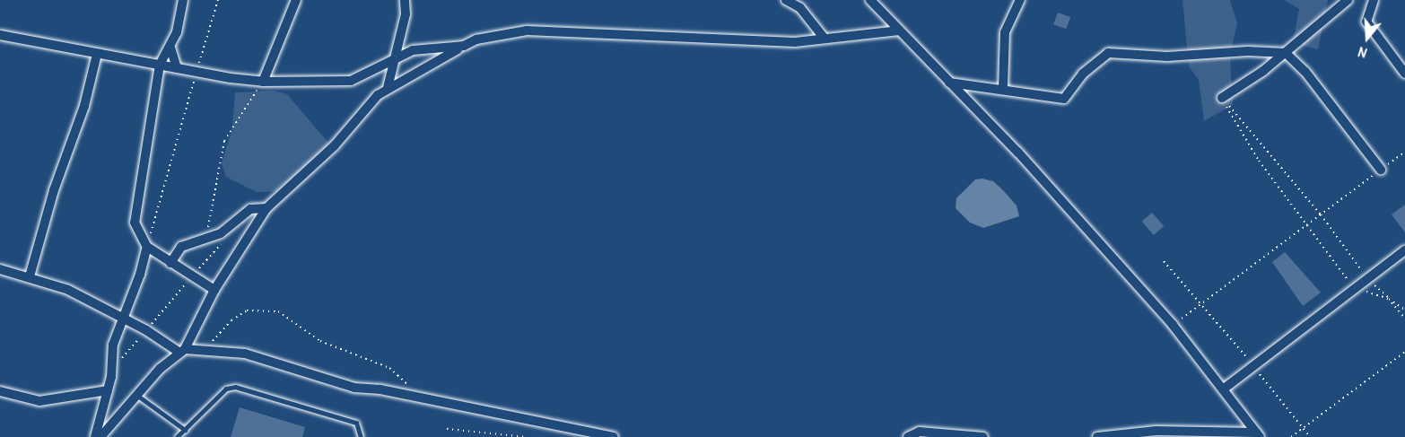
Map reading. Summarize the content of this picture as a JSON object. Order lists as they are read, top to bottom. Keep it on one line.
{"north":"bottom"}
